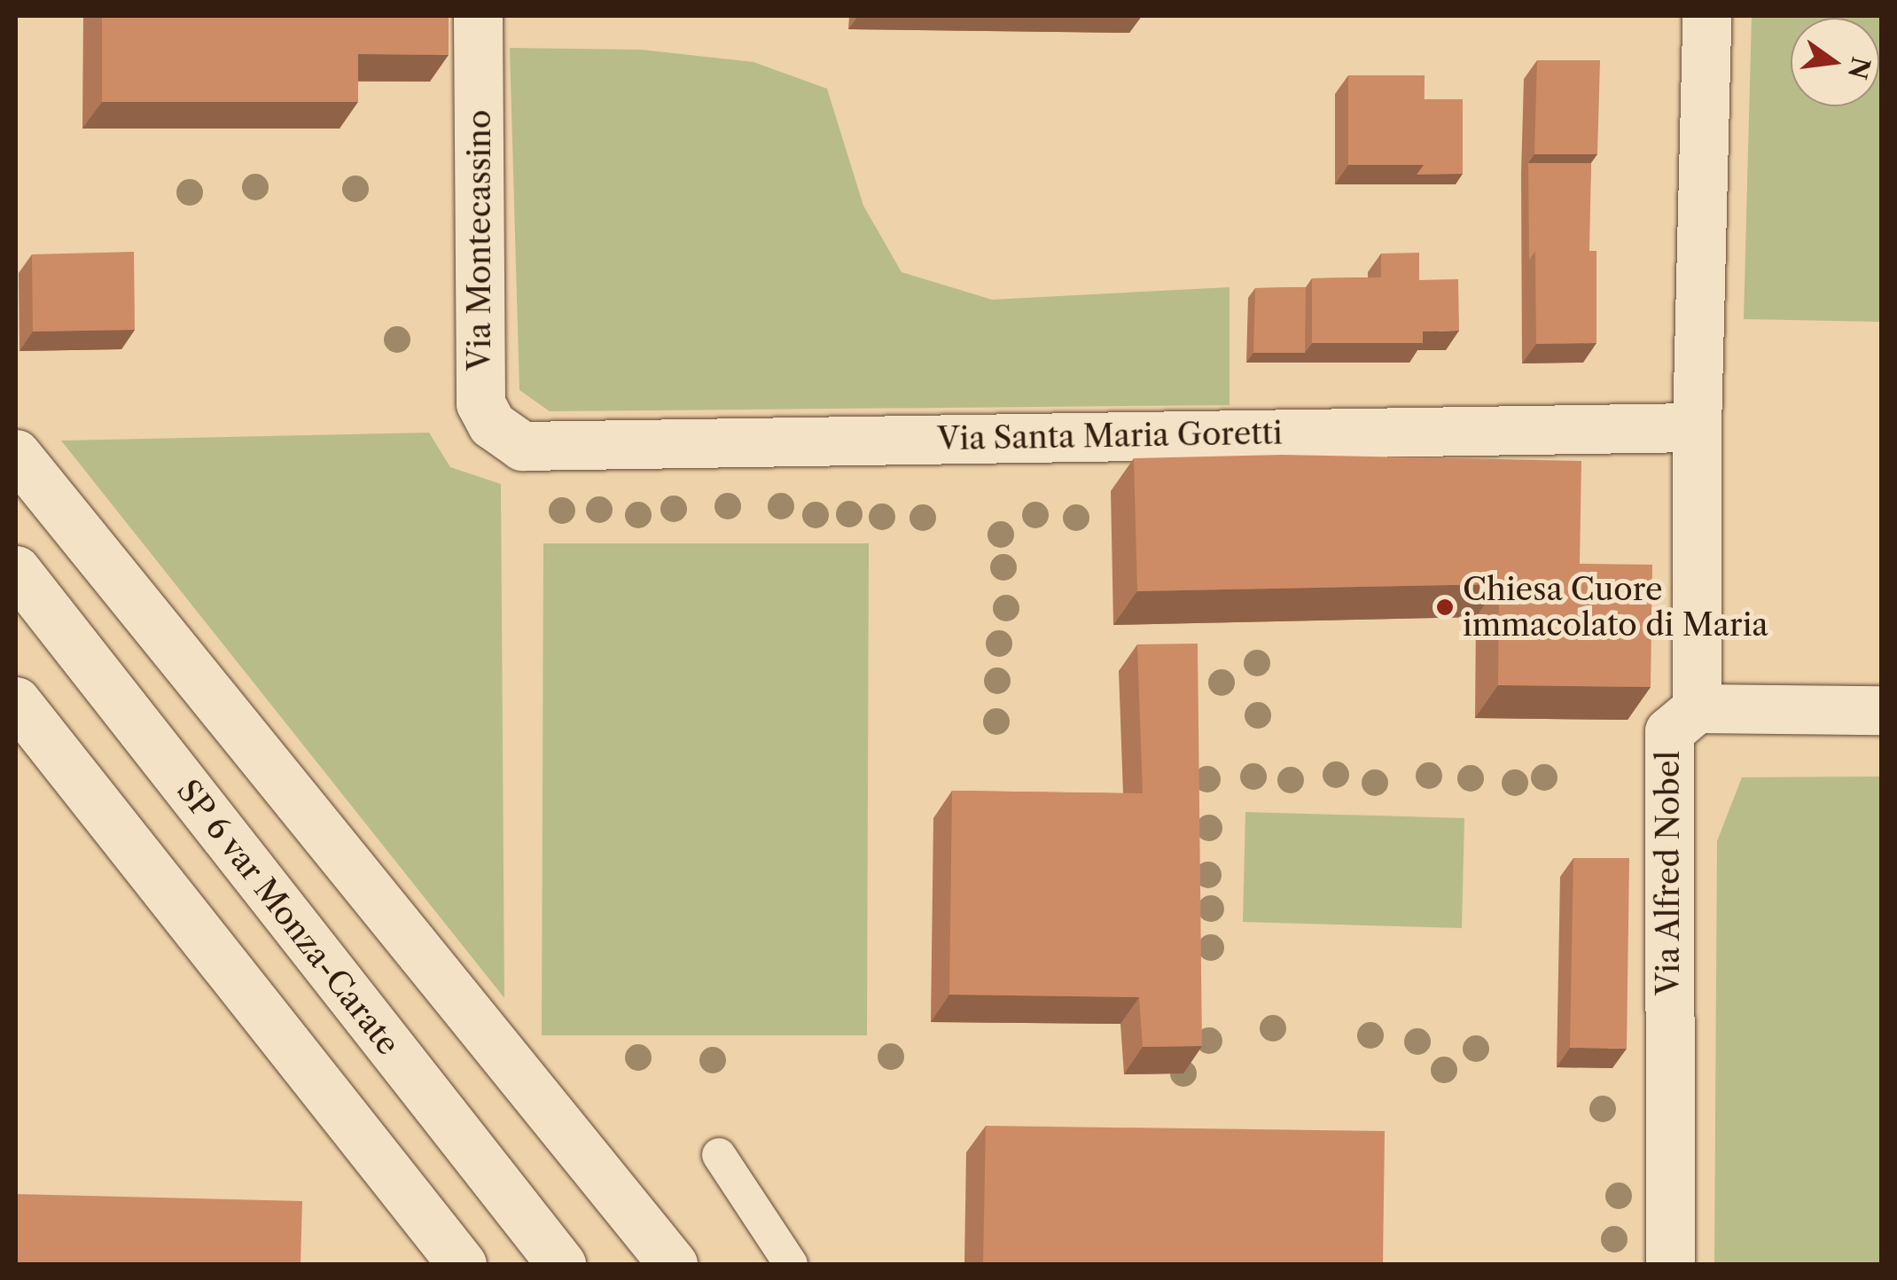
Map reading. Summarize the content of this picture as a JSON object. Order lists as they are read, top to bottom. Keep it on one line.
{"streets":{"street":["Via Montecassino","Via Santa Maria Goretti","Via Alfred Nobel","SP 6 var Monza-Carate"]},"crossings":[["Via Montecassino","Via Santa Maria Goretti"],["Via Santa Maria Goretti","Via Alfred Nobel"]],"places":["Chiesa Cuore immacolato di Maria"],"north":"right"}
